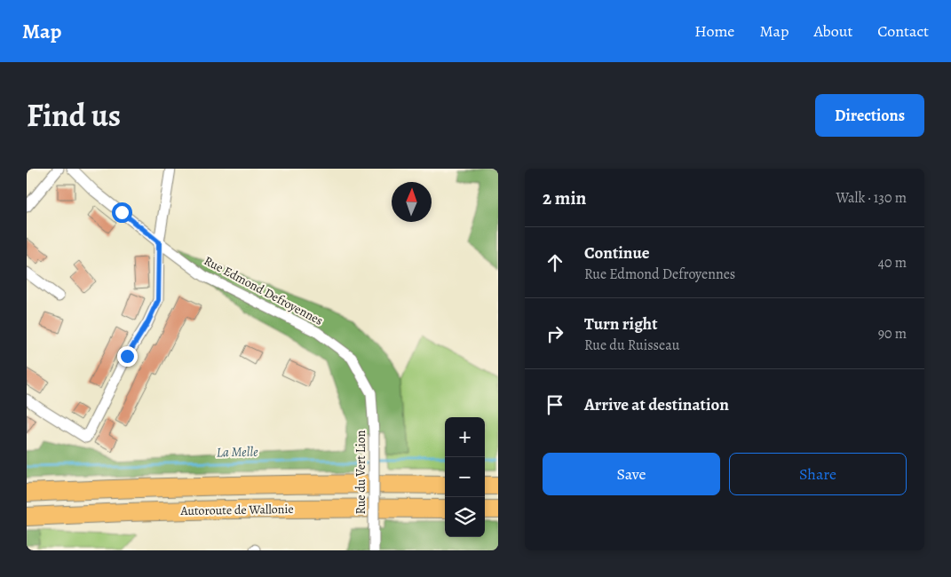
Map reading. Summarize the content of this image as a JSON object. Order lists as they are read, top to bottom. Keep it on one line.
{"streets":{"highway":["Autoroute de Wallonie"],"street":["Rue Edmond Defroyennes","Rue du Vert Lion"]},"crossings":[["Rue Edmond Defroyennes","Rue du Vert Lion"]],"water":["La Melle"],"north":"top","page":{"header":"Map","nav":["Home","Map","About","Contact"],"title":"Find us","buttons":["Directions",["Save","Share"]],"heading":["2 min","Walk · 130 m"],"list":[["Continue","Rue Edmond Defroyennes","40 m"],["Turn right","Rue du Ruisseau","90 m"],"Arrive at destination"],"map_buttons":["+","−"]}}
